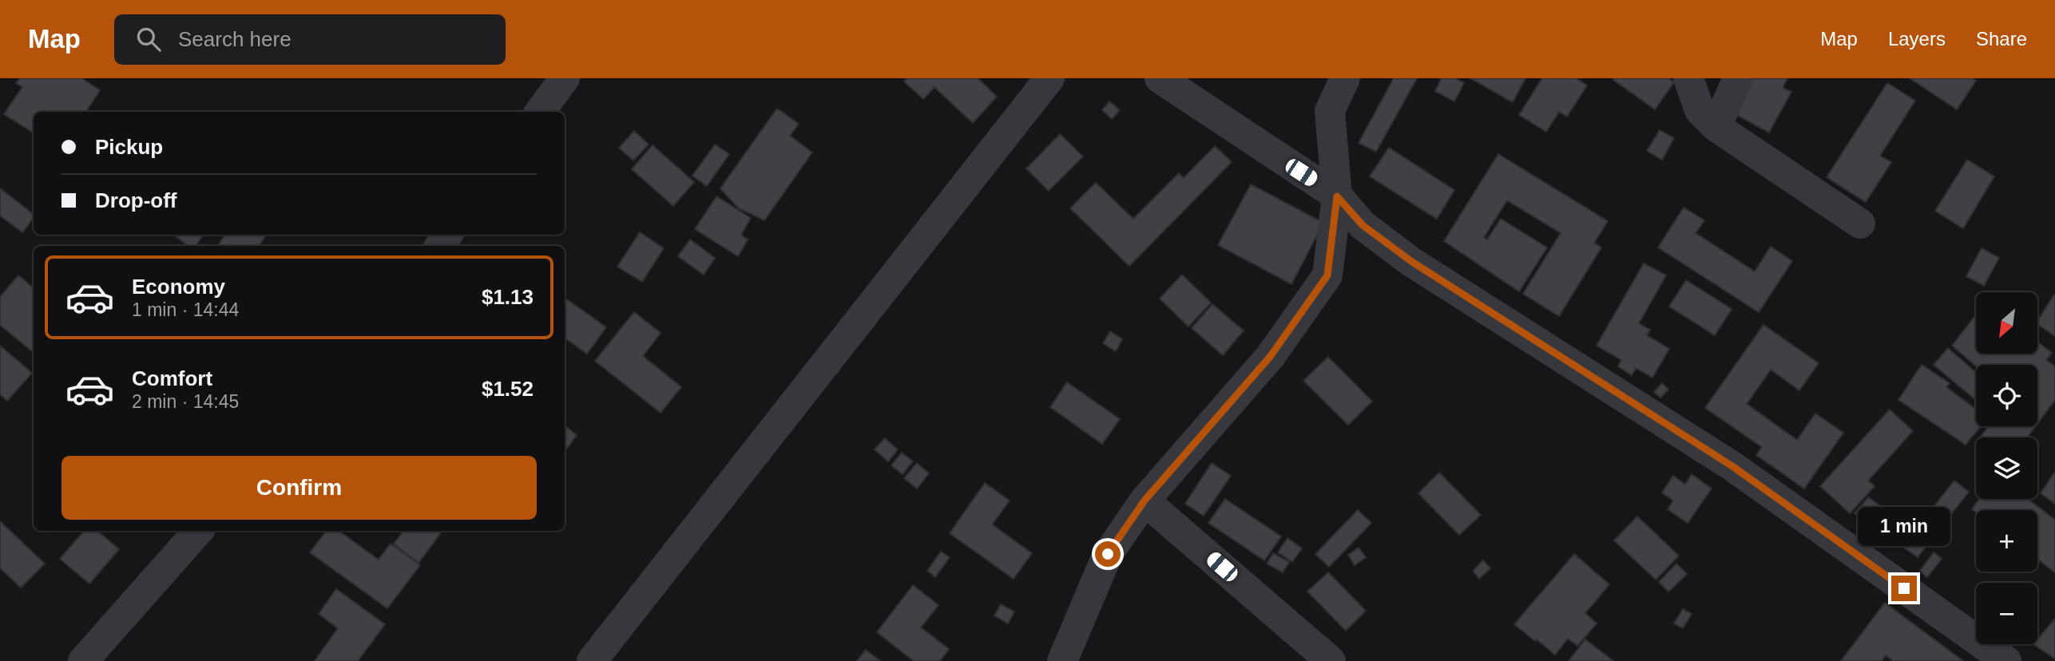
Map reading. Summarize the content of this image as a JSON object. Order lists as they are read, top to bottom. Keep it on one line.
{"north":"bottom left","page":{"header":"Map","search":"Search here","nav":["Map","Layers","Share"],"banner":["Pickup","Drop-off"],"list":[{"name":"Economy","note":"1 min · 14:44","value":"$1.13"},{"name":"Comfort","note":"2 min · 14:45","value":"$1.52"}],"map_buttons":["+","−"],"buttons":"Confirm","bubble":"1 min"}}
